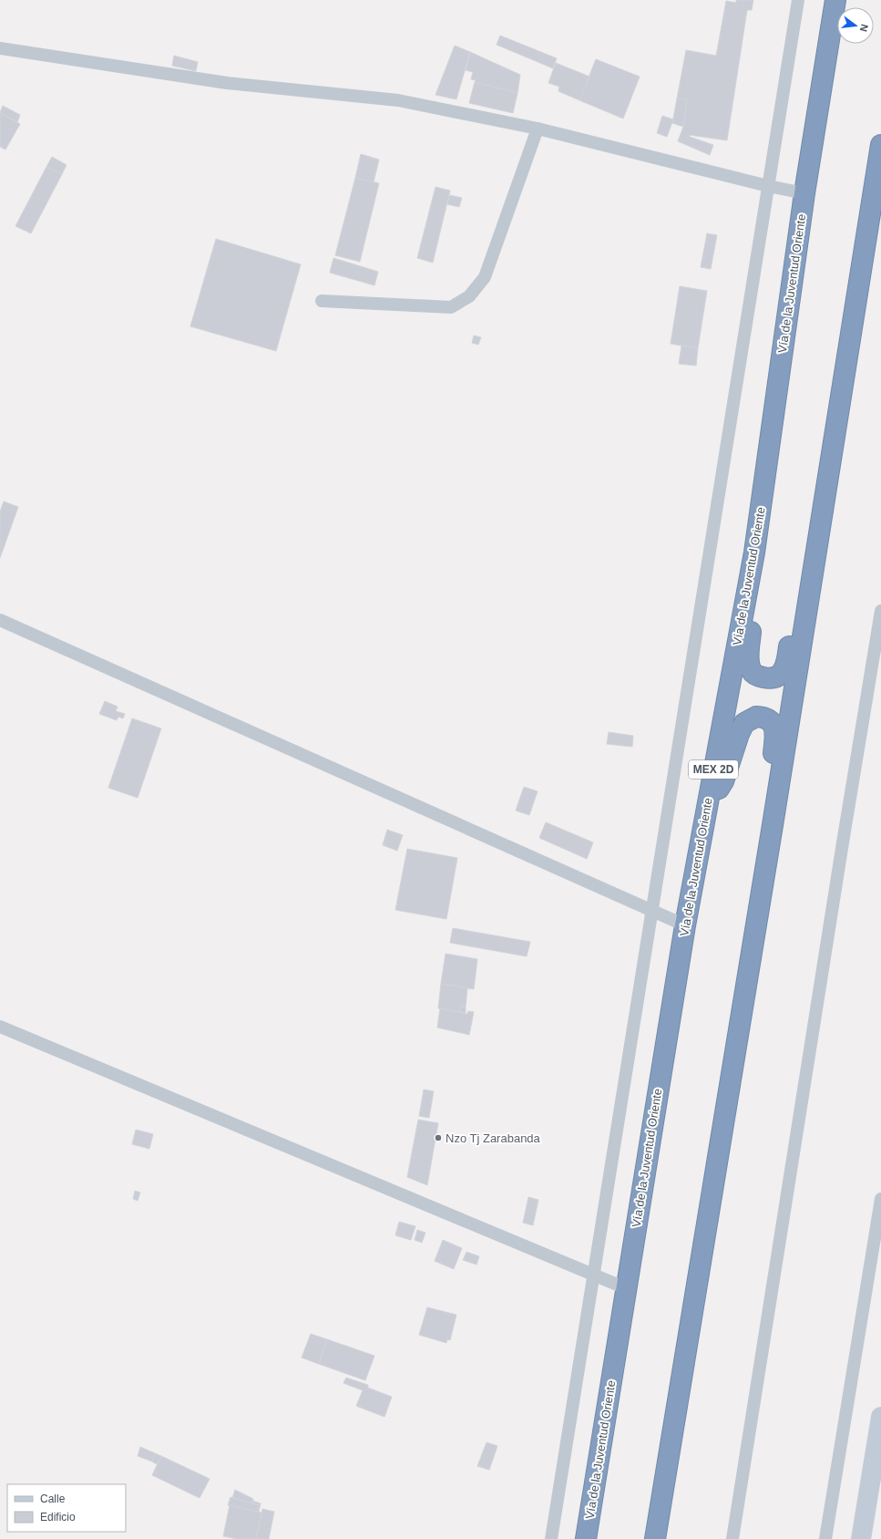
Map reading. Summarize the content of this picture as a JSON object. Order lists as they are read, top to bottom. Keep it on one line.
{"streets":{"highway":["Vía de la Juventud Oriente","MEX 2D"]},"places":["Nzo Tj Zarabanda"],"legend":["Calle","Edificio"],"north":"right"}
